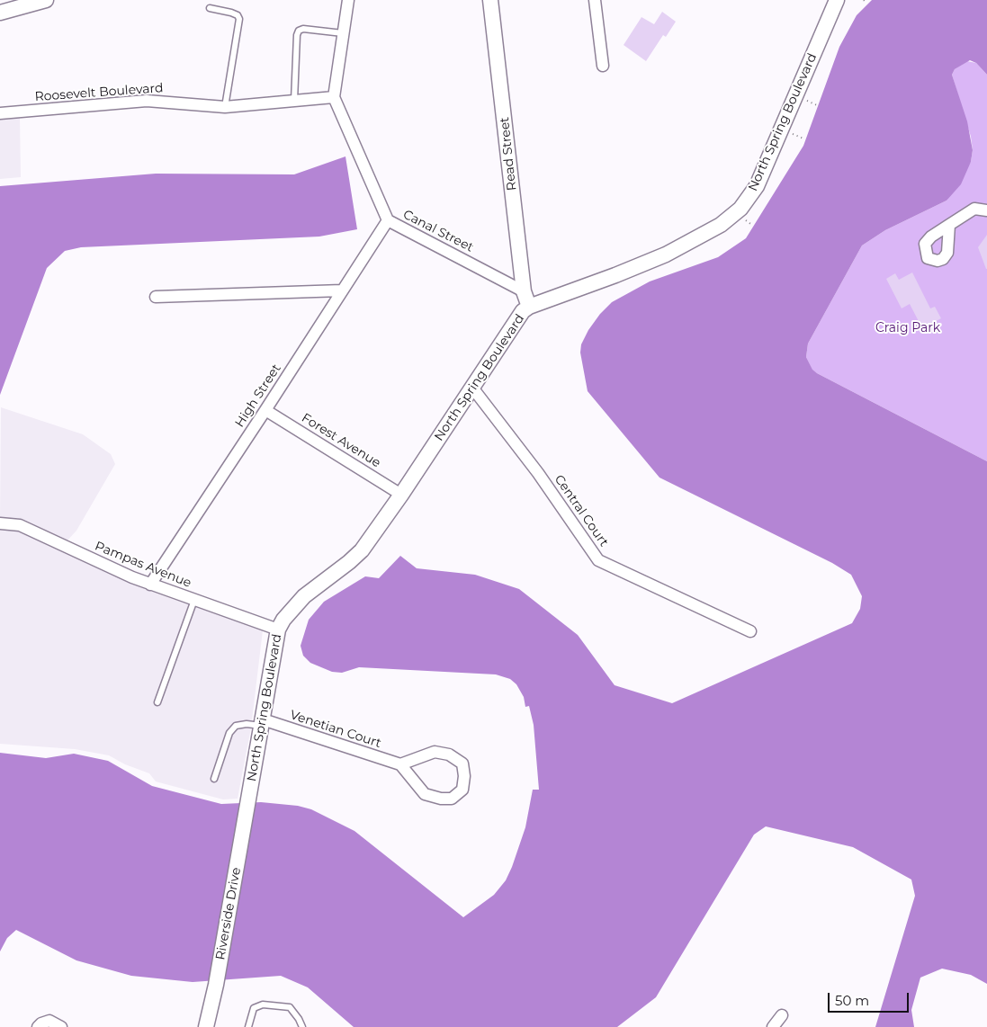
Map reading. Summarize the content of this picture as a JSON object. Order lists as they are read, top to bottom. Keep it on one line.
{"streets":{"street":["Roosevelt Boulevard","North Spring Boulevard","Read Street","Canal Street","High Street","Forest Avenue","Central Court","Pampas Avenue","Venetian Court","Riverside Drive"]},"crossings":[["Roosevelt Boulevard","Canal Street"],["North Spring Boulevard","Read Street"],["North Spring Boulevard","Forest Avenue"],["North Spring Boulevard","Central Court"],["North Spring Boulevard","Pampas Avenue"],["North Spring Boulevard","Venetian Court"],["North Spring Boulevard","Riverside Drive"],["Read Street","Canal Street"],["Canal Street","High Street"],["High Street","Forest Avenue"],["High Street","Pampas Avenue"]],"parks":["Craig Park"],"scale_bar":"50 m"}
